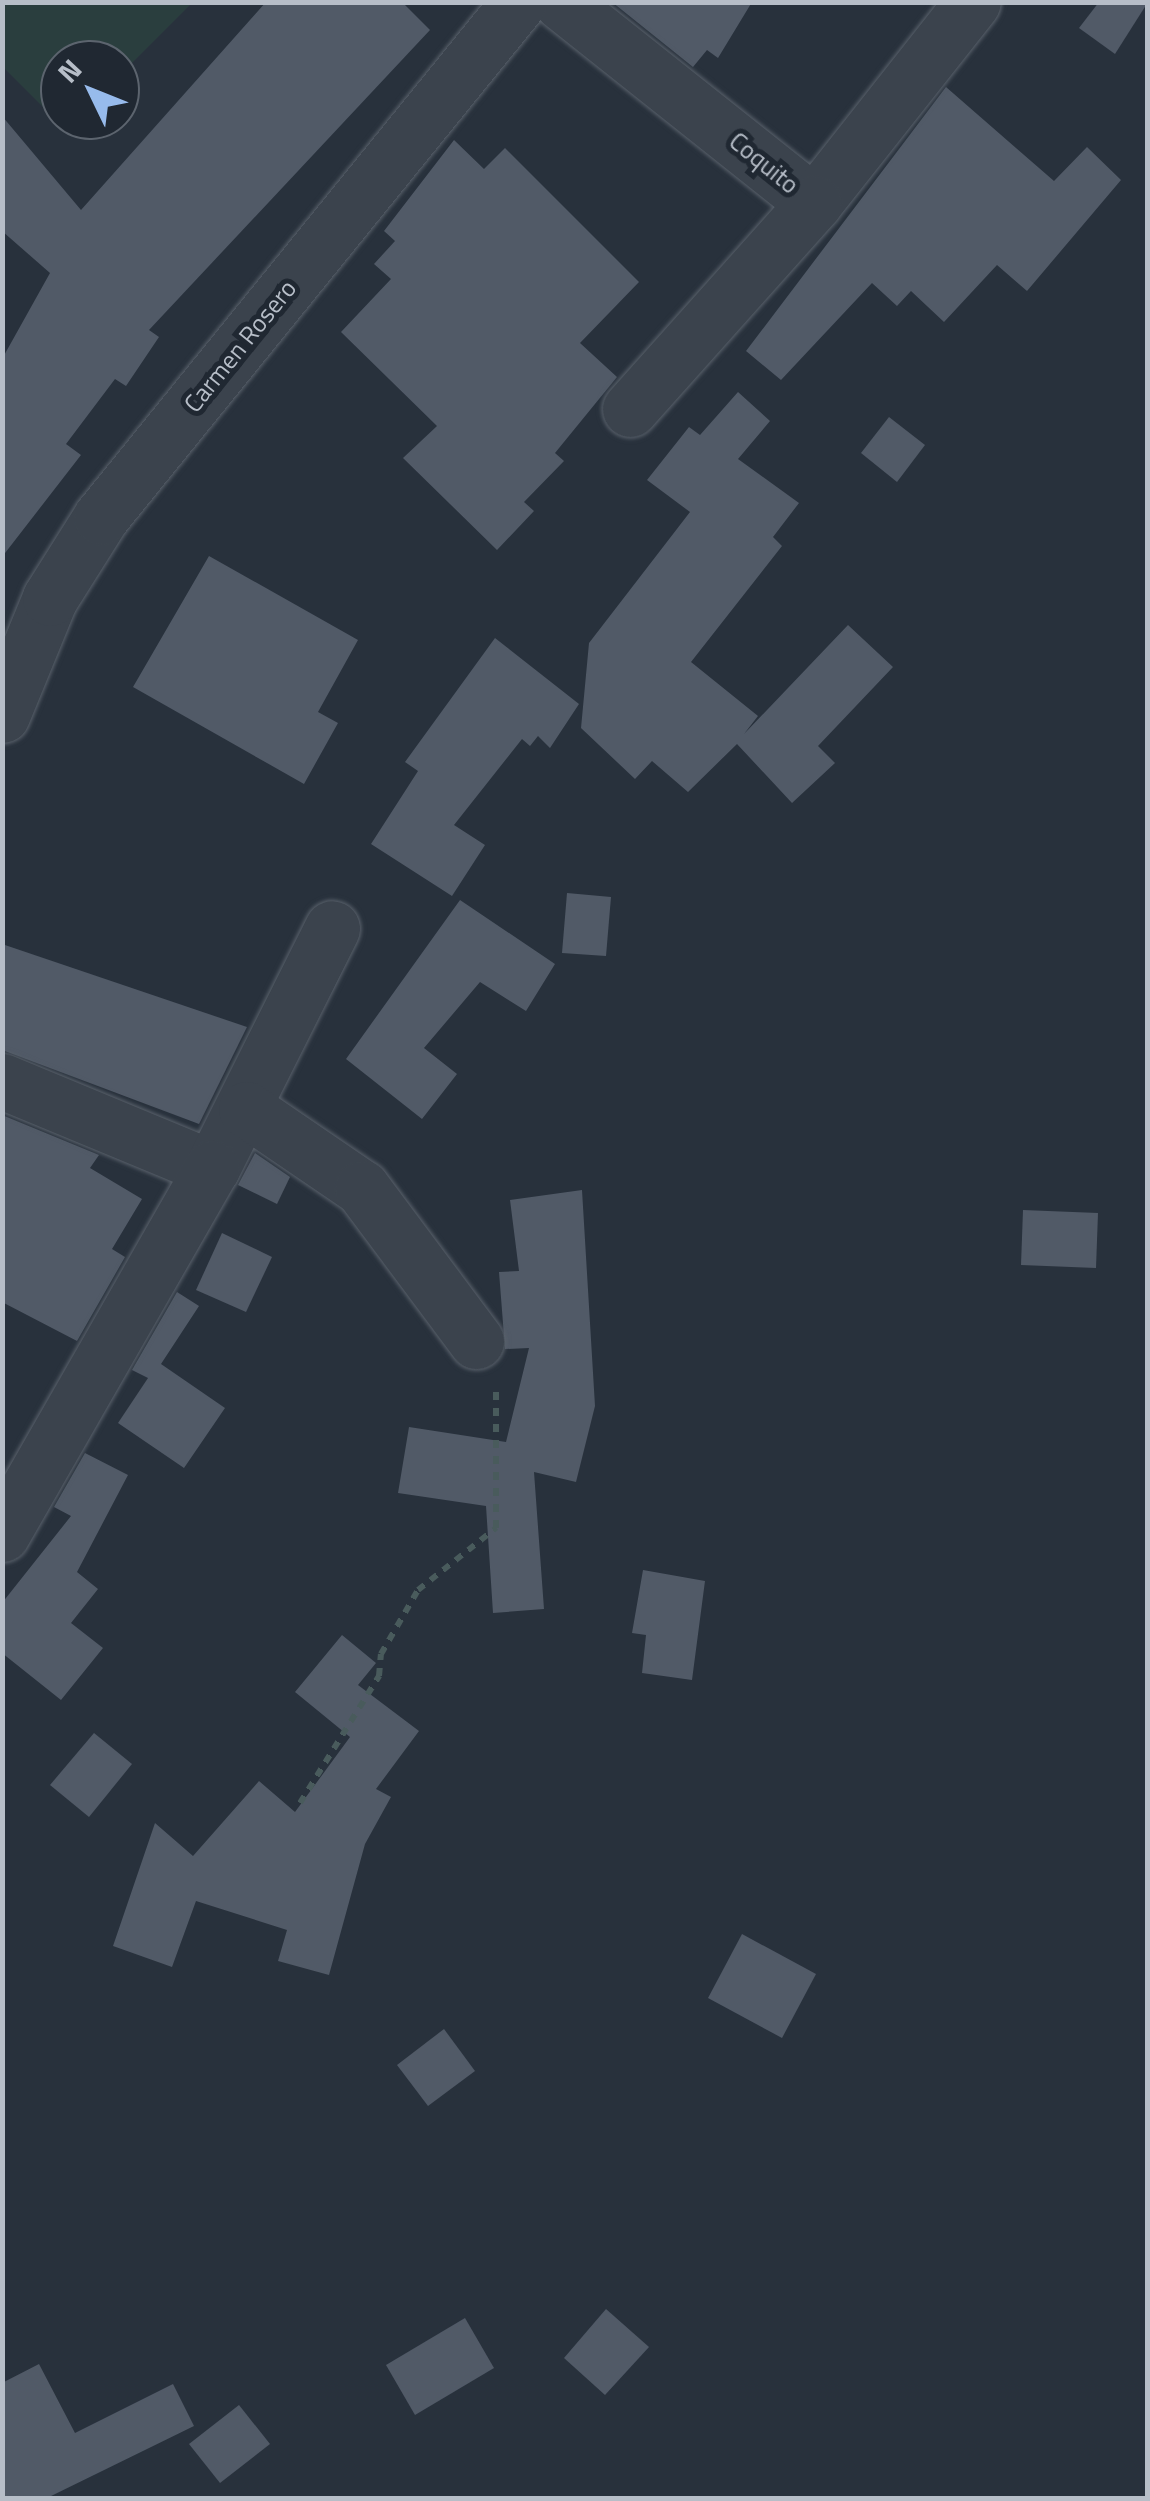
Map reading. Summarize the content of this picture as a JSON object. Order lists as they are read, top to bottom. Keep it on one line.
{"streets":{"street":["Coquito","Carmen Rosero"]},"north":"top left"}
